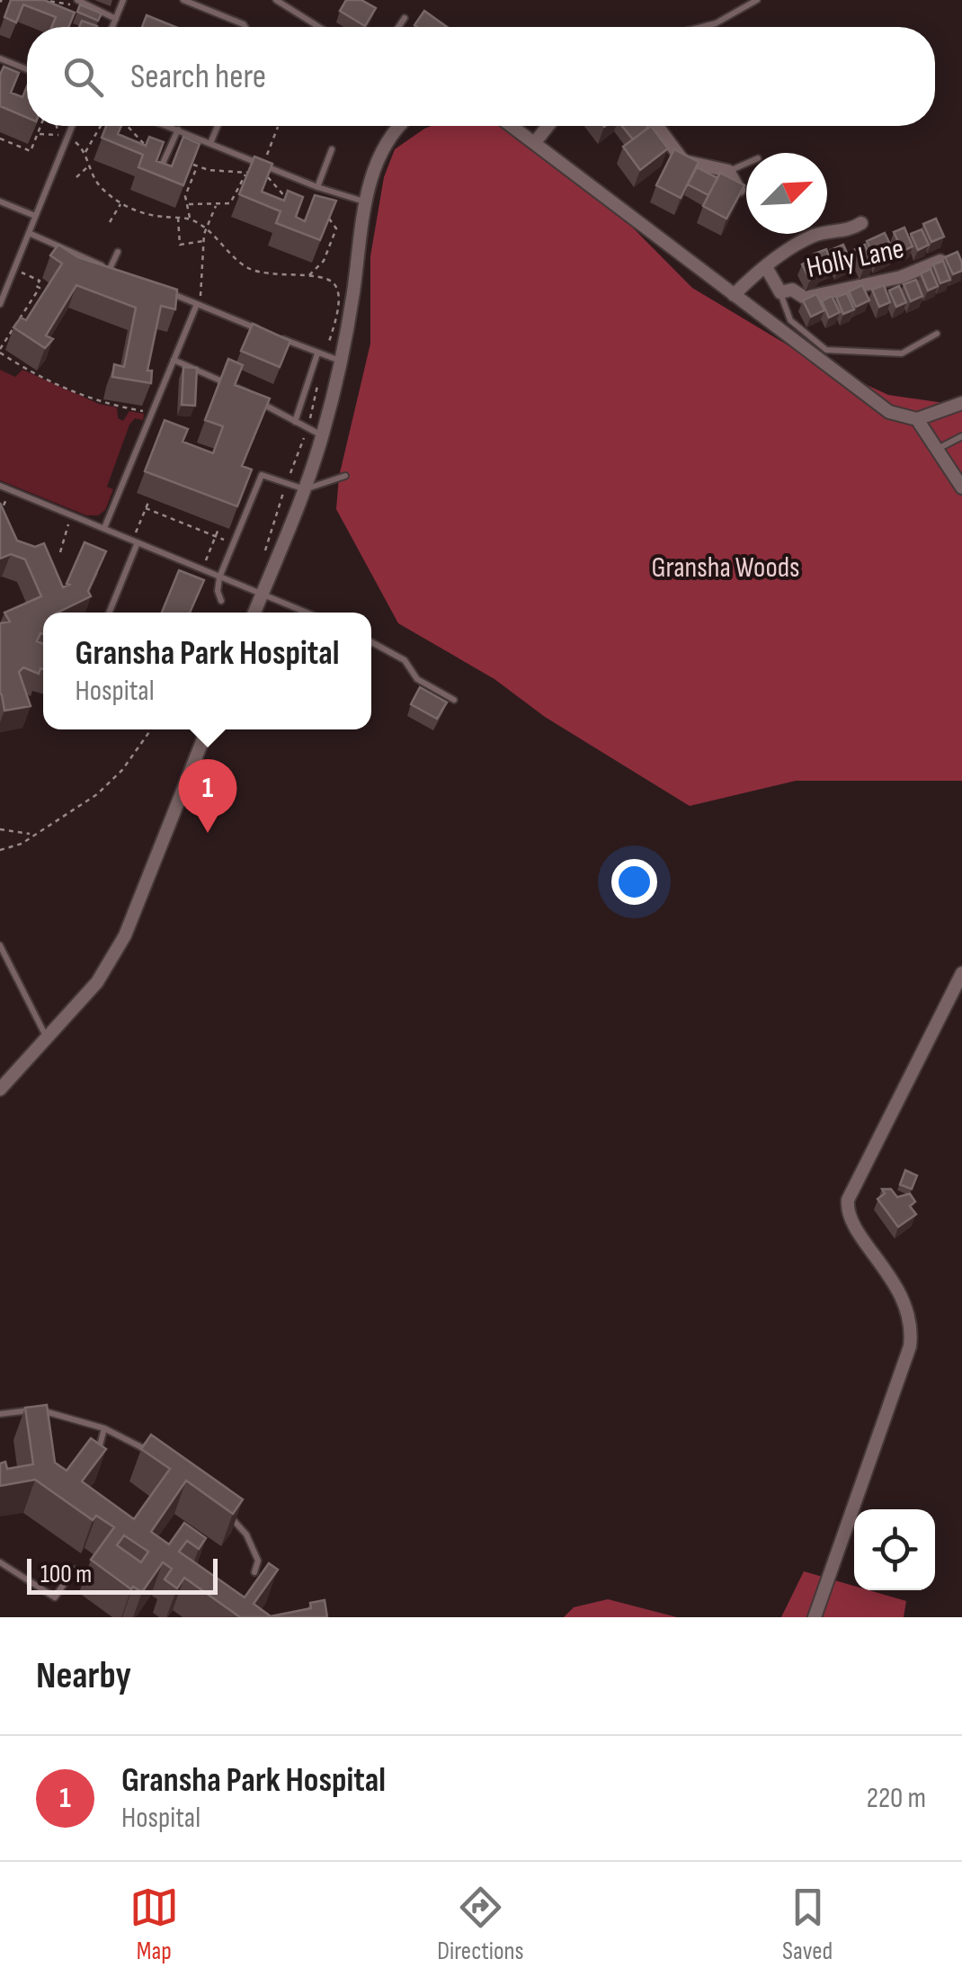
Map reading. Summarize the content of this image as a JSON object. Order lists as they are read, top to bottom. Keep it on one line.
{"streets":{"street":["Holly Lane"]},"parks":["Gransha Woods"],"scale_bar":"100 m","north":"top right","page":{"search":"Search here","popup":["Gransha Park Hospital","Hospital"],"pins":"1","scale":"100 m","heading":"Nearby","list":[{"mark":"1","name":"Gransha Park Hospital","note":"Hospital","value":"220 m"}],"nav":["Map","Directions","Saved"]}}
